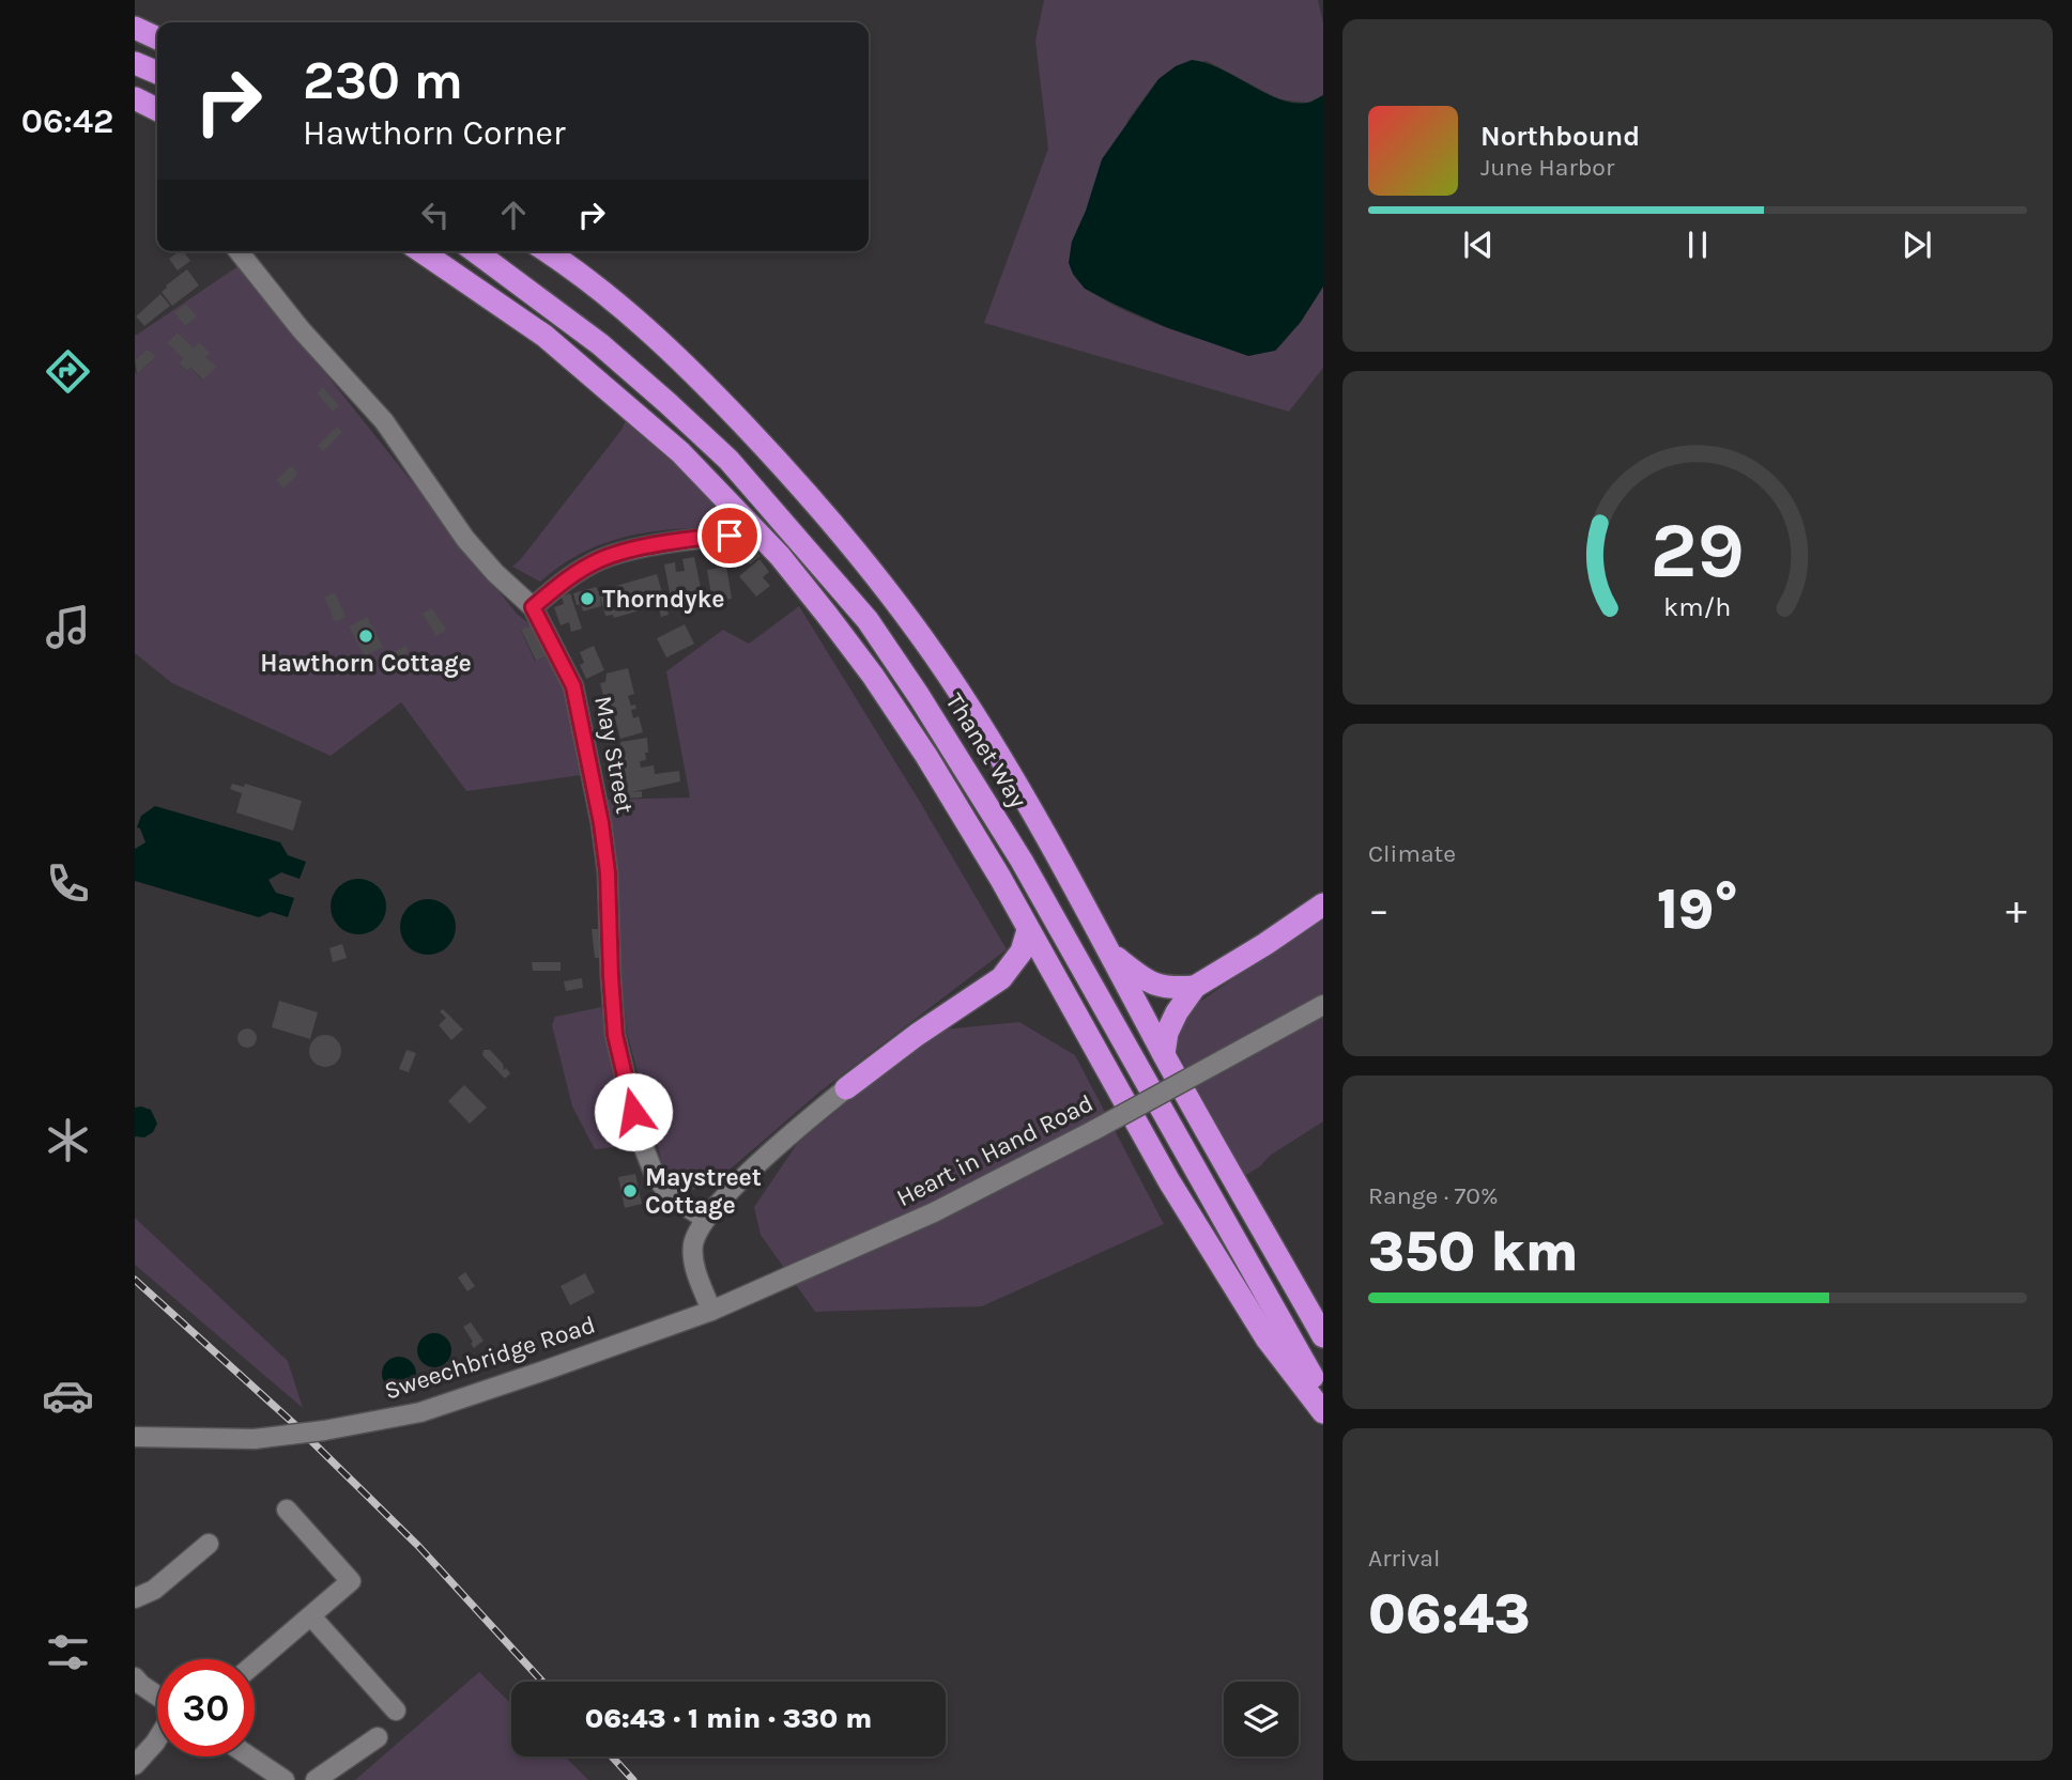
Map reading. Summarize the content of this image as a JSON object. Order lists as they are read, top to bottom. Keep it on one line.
{"streets":{"highway":["Thanet Way"],"street":["May Street","Heart in Hand Road","Sweechbridge Road"]},"crossings":[["Heart in Hand Road","Sweechbridge Road"]],"places":["Thorndyke","Hawthorn Cottage","Maystreet Cottage"],"page":{"tabs":"06:42","turn":["230 m","Hawthorn Corner"],"song":["Northbound","June Harbor"],"tile":["Climate",["Range · 70%","350 km"],["Arrival","06:43"]],"heat":["−","19°","+"],"limit":"30","trip":"06:43 · 1 min · 330 m","gauge":["29","km/h"]}}
